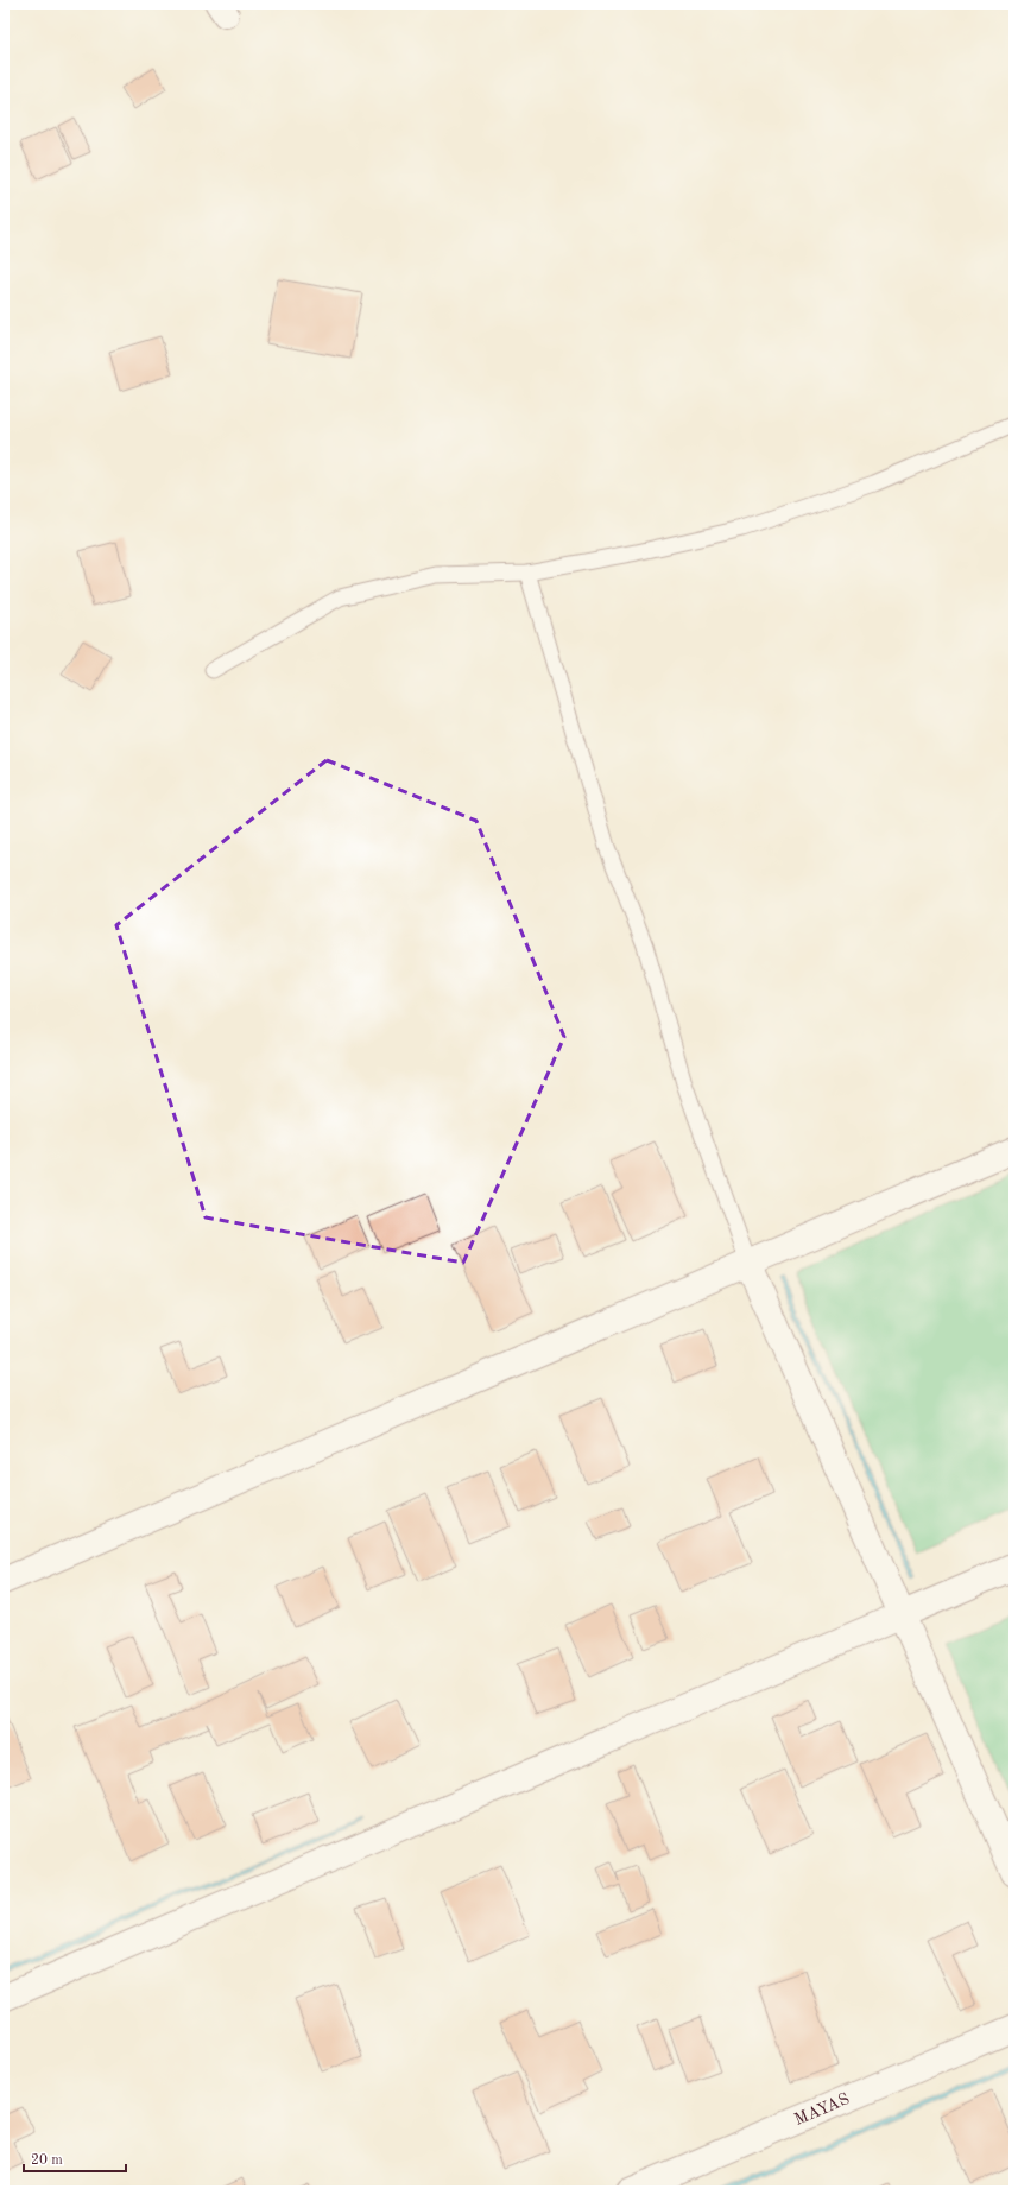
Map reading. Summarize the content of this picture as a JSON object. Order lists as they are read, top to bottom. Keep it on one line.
{"streets":{"street":["MAYAS"]},"scale_bar":"20 m"}
